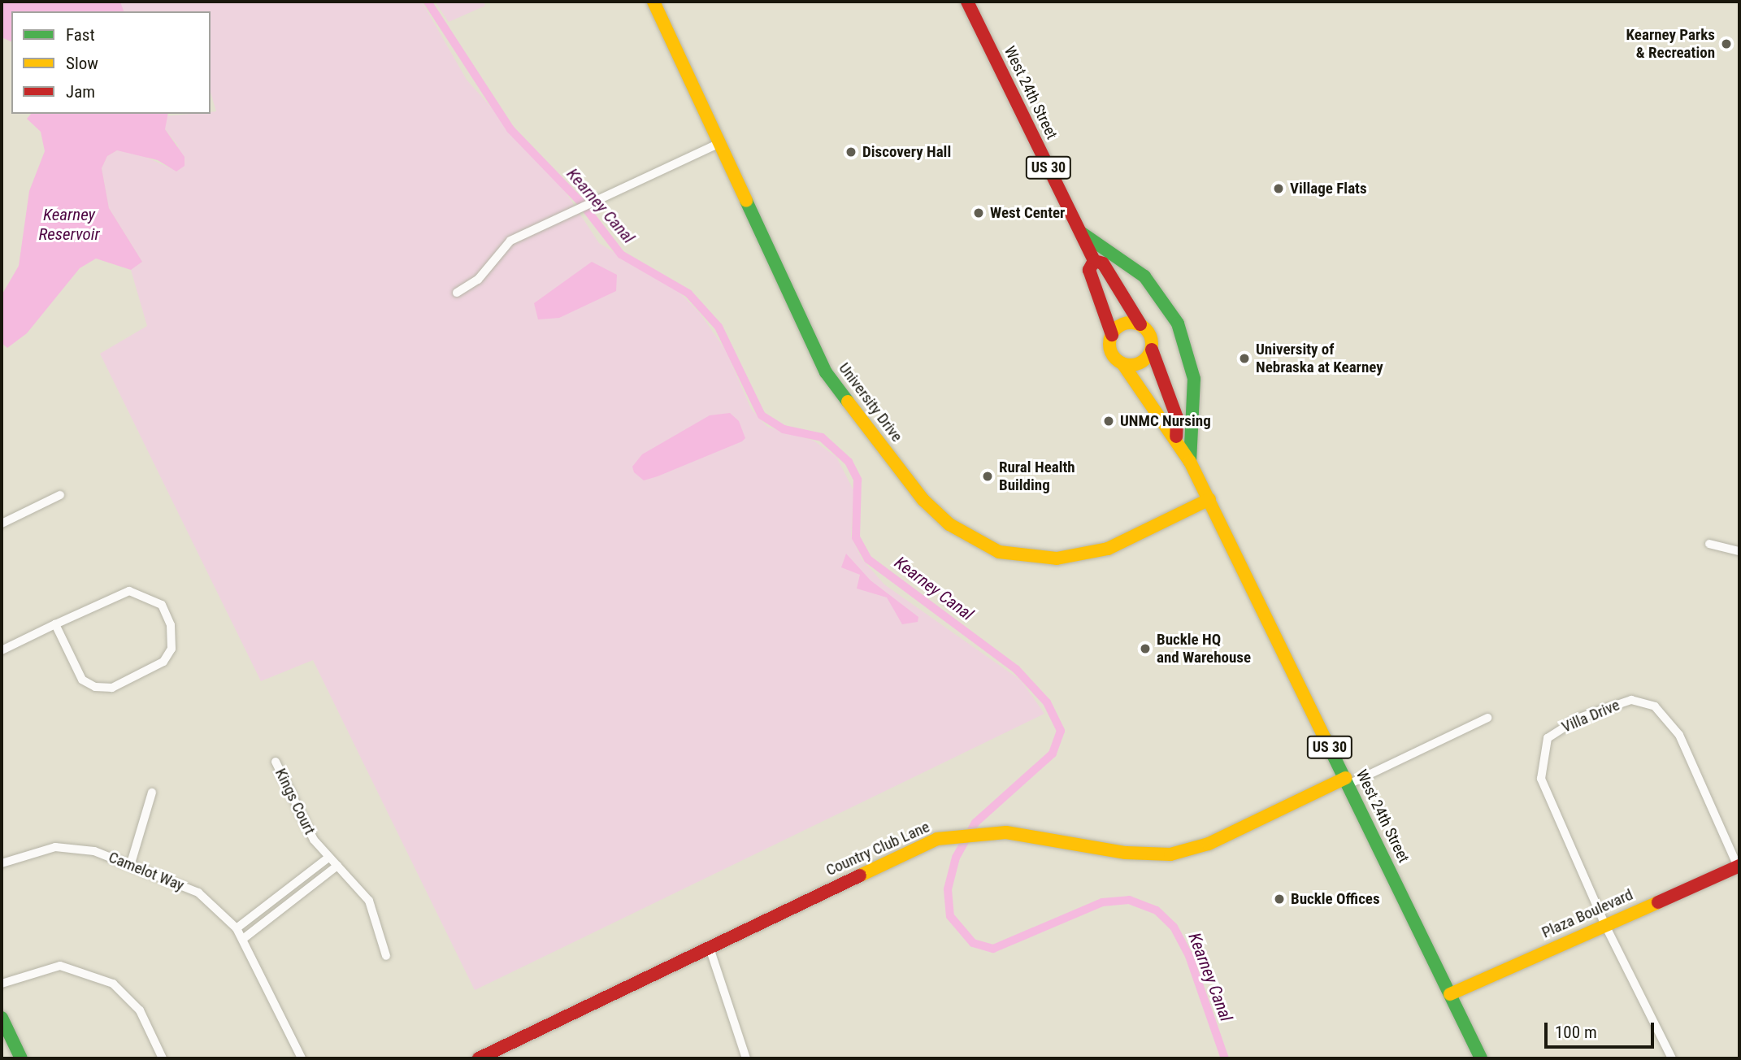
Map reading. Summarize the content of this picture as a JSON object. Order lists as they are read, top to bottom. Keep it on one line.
{"streets":{"street":["West 24th Street","US 30","University Drive","Villa Drive","Kings Court","Country Club Lane","Camelot Way","Plaza Boulevard"]},"crossings":[["West 24th Street","US 30"],["West 24th Street","University Drive"],["West 24th Street","Country Club Lane"],["West 24th Street","Plaza Boulevard"],["Villa Drive","Plaza Boulevard"]],"water":["Kearney Canal","Kearney Reservoir"],"places":["Kearney Parks & Recreation","Discovery Hall","Village Flats","West Center","University of Nebraska at Kearney","UNMC Nursing","Rural Health Building","Buckle HQ and Warehouse","Buckle Offices"],"legend":["Fast","Slow","Jam"],"scale_bar":"100 m"}
